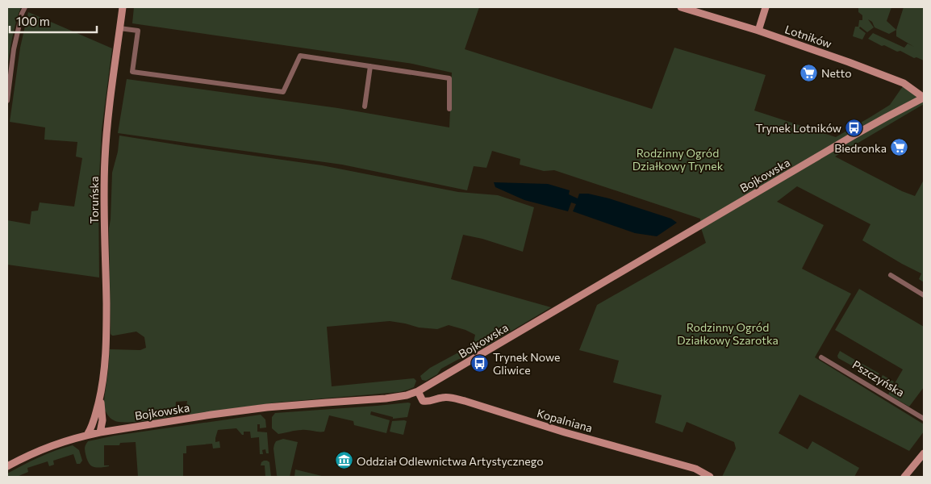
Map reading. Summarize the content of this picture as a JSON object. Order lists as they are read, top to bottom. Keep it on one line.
{"streets":{"street":["Lotników","Bojkowska","Toruńska","Pszczyńska","Kopalniana"]},"crossings":[["Lotników","Bojkowska"],["Bojkowska","Toruńska"],["Bojkowska","Kopalniana"]],"parks":["Rodzinny Ogród Działkowy Trynek","Rodzinny Ogród Działkowy Szarotka"],"places":{"supermarket":["Netto","Biedronka"],"bus stop":["Trynek Lotników","Trynek Nowe Gliwice"],"museum":["Oddział Odlewnictwa Artystycznego"]},"scale_bar":"100 m"}
